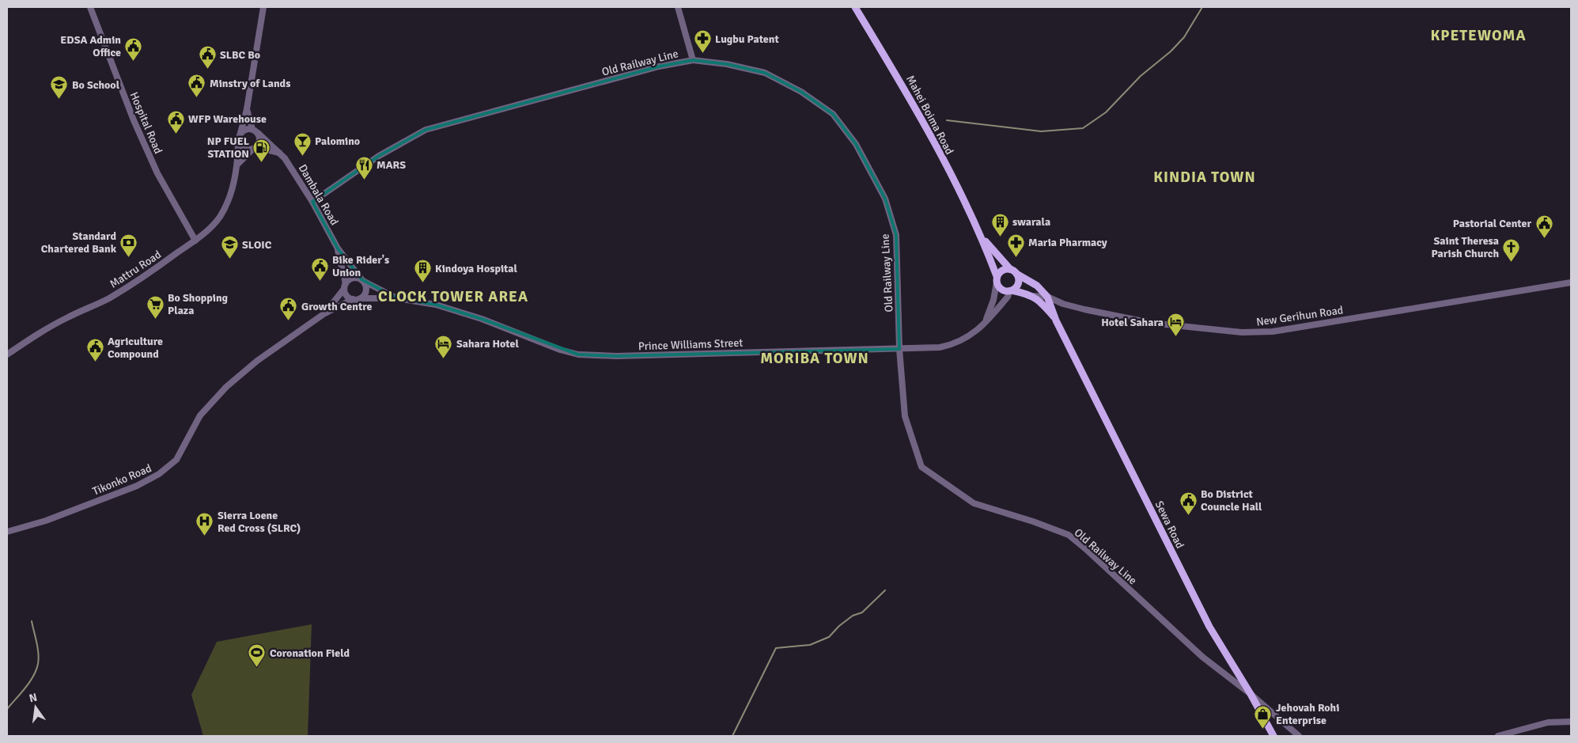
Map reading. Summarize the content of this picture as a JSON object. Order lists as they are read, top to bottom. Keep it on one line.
{"streets":{"main road":["Mahei Boima Road","Sewa Road"],"street":["Old Railway Line","Hospital Road","Dambala Road","Mattru Road","New Gerihun Road","Prince Williams Street","Tikonko Road"]},"crossings":[["Old Railway Line","Dambala Road"],["Old Railway Line","Prince Williams Street"],["Old Railway Line","Sewa Road"],["Hospital Road","Mattru Road"],["Dambala Road","Mattru Road"]],"districts":["KPETEWOMA","KINDIA TOWN","CLOCK TOWER AREA","MORIBA TOWN"],"places":{"pharmacy":["Lugbu Patent","Maria Pharmacy"],"public building":["EDSA Admin Office","SLBC Bo","Minstry of Lands","WFP Warehouse","Pastorial Center","Bike Rider's Union","Growth Centre","Agriculture Compound","Bo District Councle Hall"],"school or university":["Bo School","SLOIC"],"bar":["Palomino"],"fuel station":["NP FUEL STATION"],"restaurant":["MARS"],"building":["swarala","Kindoya Hospital"],"bank":["Standard Chartered Bank"],"church":["Saint Theresa Parish Church"],"supermarket":["Bo Shopping Plaza"],"hotel":["Hotel Sahara","Sahara Hotel"],"hospital":["Sierra Loene Red Cross (SLRC)"],"sports":["Coronation Field"],"shop":["Jehovah Rohi Enterprise"]},"north":"top"}
